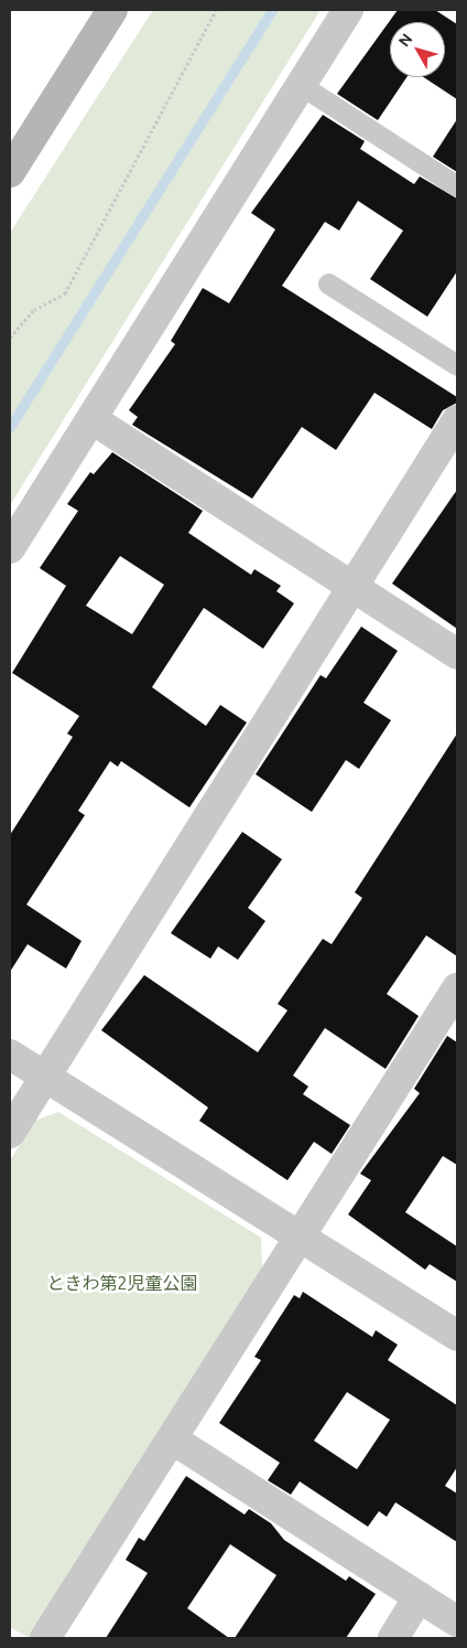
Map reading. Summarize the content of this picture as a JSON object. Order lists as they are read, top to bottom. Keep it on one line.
{"parks":["ときわ第2児童公園"],"north":"top left"}
